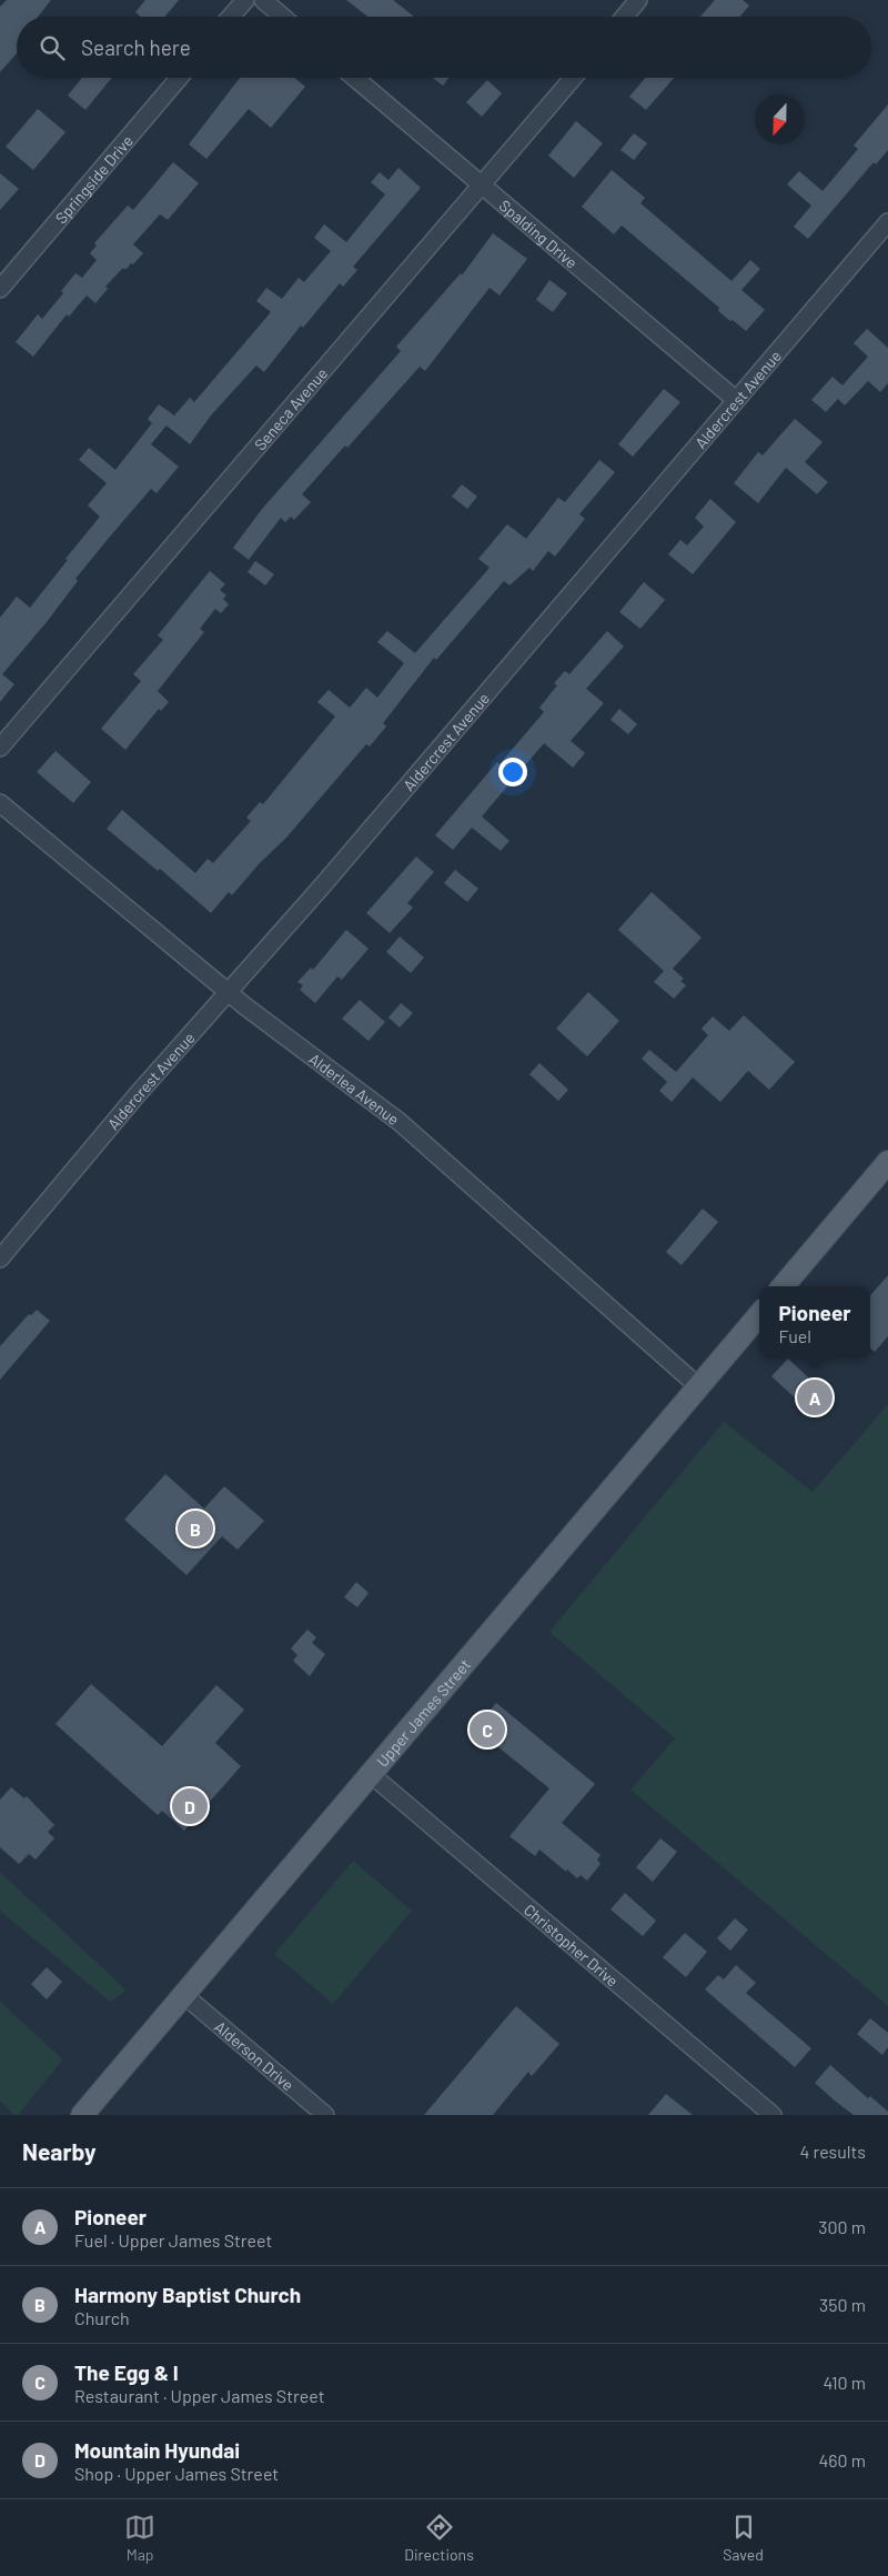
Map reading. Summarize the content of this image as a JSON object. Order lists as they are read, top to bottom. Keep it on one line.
{"streets":{"main road":["Upper James Street"],"street":["Springside Drive","Spalding Drive","Aldercrest Avenue","Seneca Avenue","Alderlea Avenue","Christopher Drive","Alderson Drive"]},"crossings":[["Spalding Drive","Aldercrest Avenue"],["Spalding Drive","Seneca Avenue"],["Aldercrest Avenue","Alderlea Avenue"],["Alderlea Avenue","Upper James Street"],["Upper James Street","Christopher Drive"],["Upper James Street","Alderson Drive"]],"north":"bottom","page":{"search":"Search here","popup":["Pioneer","Fuel"],"pins":["A","B","C","D"],"heading":["Nearby","4 results"],"list":[{"mark":"A","name":"Pioneer","note":"Fuel · Upper James Street","value":"300 m"},{"mark":"B","name":"Harmony Baptist Church","note":"Church","value":"350 m"},{"mark":"C","name":"The Egg & I","note":"Restaurant · Upper James Street","value":"410 m"},{"mark":"D","name":"Mountain Hyundai","note":"Shop · Upper James Street","value":"460 m"}],"nav":["Map","Directions","Saved"]}}
